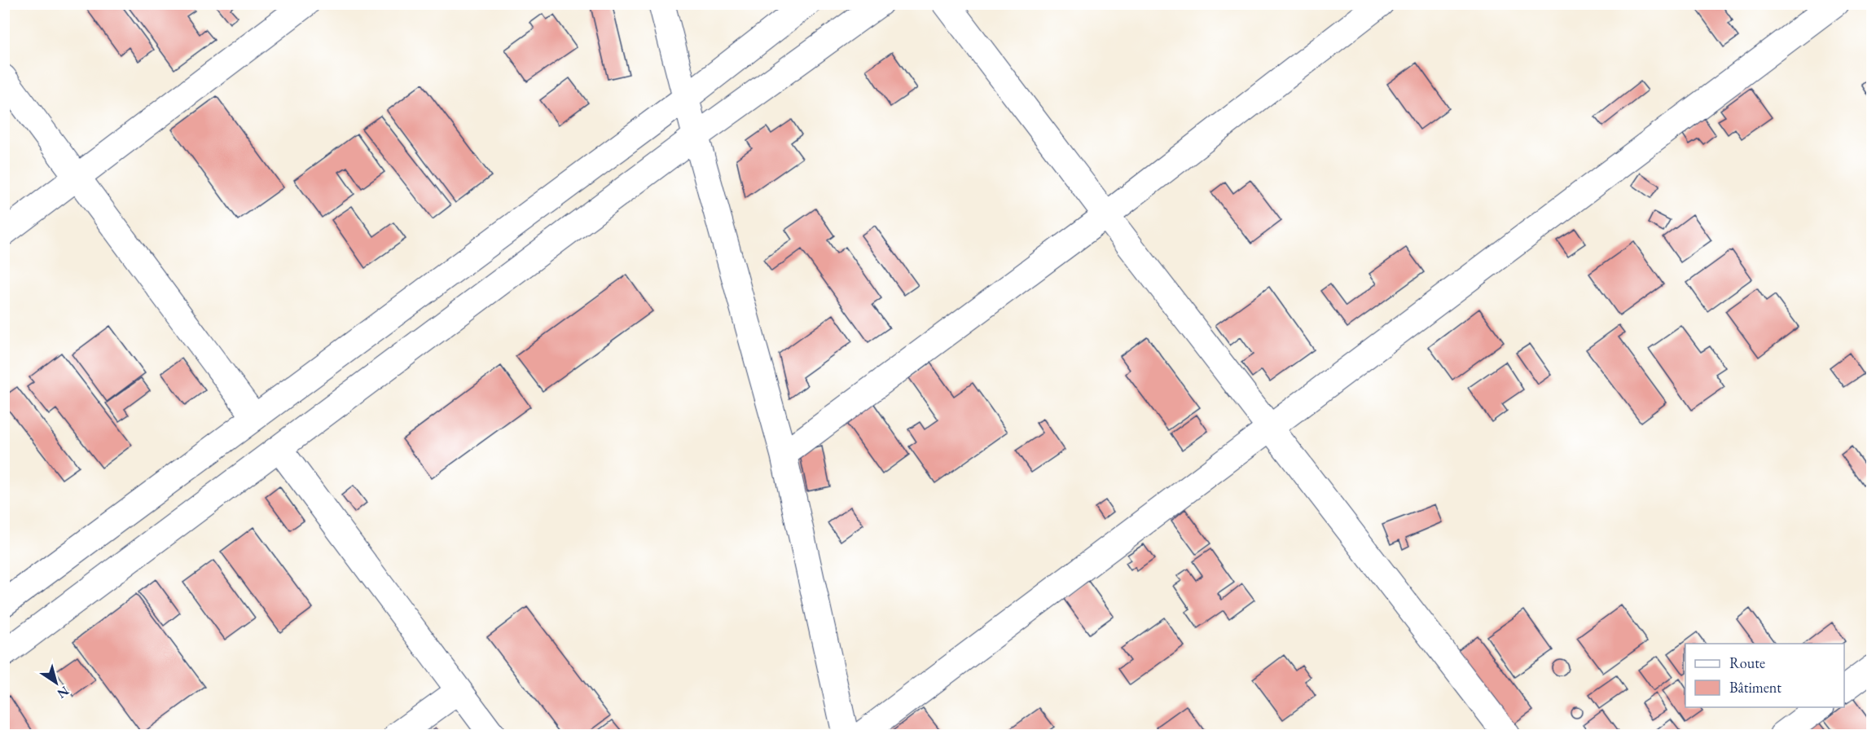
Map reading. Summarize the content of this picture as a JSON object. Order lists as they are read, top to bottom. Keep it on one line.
{"legend":["Route","Bâtiment"],"north":"bottom right"}
